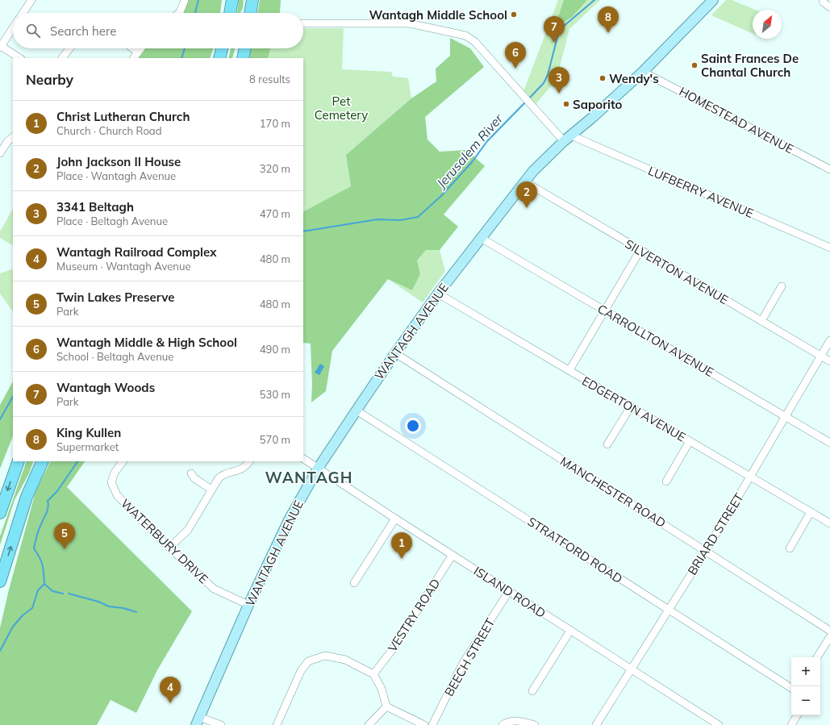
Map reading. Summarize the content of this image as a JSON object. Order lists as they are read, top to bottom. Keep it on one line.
{"streets":{"main road":["WANTAGH AVENUE"],"street":["HOMESTEAD AVENUE","LUFBERRY AVENUE","SILVERTON AVENUE","CARROLLTON AVENUE","EDGERTON AVENUE","MANCHESTER ROAD","BRIARD STREET","WATERBURY DRIVE","STRATFORD ROAD","ISLAND ROAD","VESTRY ROAD","BEECH STREET"]},"crossings":[["HOMESTEAD AVENUE","WANTAGH AVENUE"],["LUFBERRY AVENUE","WANTAGH AVENUE"],["SILVERTON AVENUE","WANTAGH AVENUE"],["SILVERTON AVENUE","BRIARD STREET"],["WANTAGH AVENUE","CARROLLTON AVENUE"],["WANTAGH AVENUE","EDGERTON AVENUE"],["WANTAGH AVENUE","MANCHESTER ROAD"],["WANTAGH AVENUE","WATERBURY DRIVE"],["WANTAGH AVENUE","STRATFORD ROAD"],["WANTAGH AVENUE","ISLAND ROAD"],["CARROLLTON AVENUE","BRIARD STREET"],["EDGERTON AVENUE","BRIARD STREET"],["MANCHESTER ROAD","BRIARD STREET"],["BRIARD STREET","STRATFORD ROAD"],["BRIARD STREET","ISLAND ROAD"],["ISLAND ROAD","VESTRY ROAD"],["ISLAND ROAD","BEECH STREET"]],"districts":["WANTAGH"],"water":["Jerusalem River"],"parks":["Pet Cemetery"],"places":["Wantagh Middle School","Saint Frances De Chantal Church","Wendy's","Saporito"],"north":"top right","page":{"pins":["8","7","6","3","2","5","1","4"],"search":"Search here","heading":["Nearby","8 results"],"list":[{"mark":"1","name":"Christ Lutheran Church","note":"Church · Church Road","value":"170 m"},{"mark":"2","name":"John Jackson II House","note":"Place · Wantagh Avenue","value":"320 m"},{"mark":"3","name":"3341 Beltagh","note":"Place · Beltagh Avenue","value":"470 m"},{"mark":"4","name":"Wantagh Railroad Complex","note":"Museum · Wantagh Avenue","value":"480 m"},{"mark":"5","name":"Twin Lakes Preserve","note":"Park","value":"480 m"},{"mark":"6","name":"Wantagh Middle & High School","note":"School · Beltagh Avenue","value":"490 m"},{"mark":"7","name":"Wantagh Woods","note":"Park","value":"530 m"},{"mark":"8","name":"King Kullen","note":"Supermarket","value":"570 m"}],"map_buttons":["+","−"]}}
